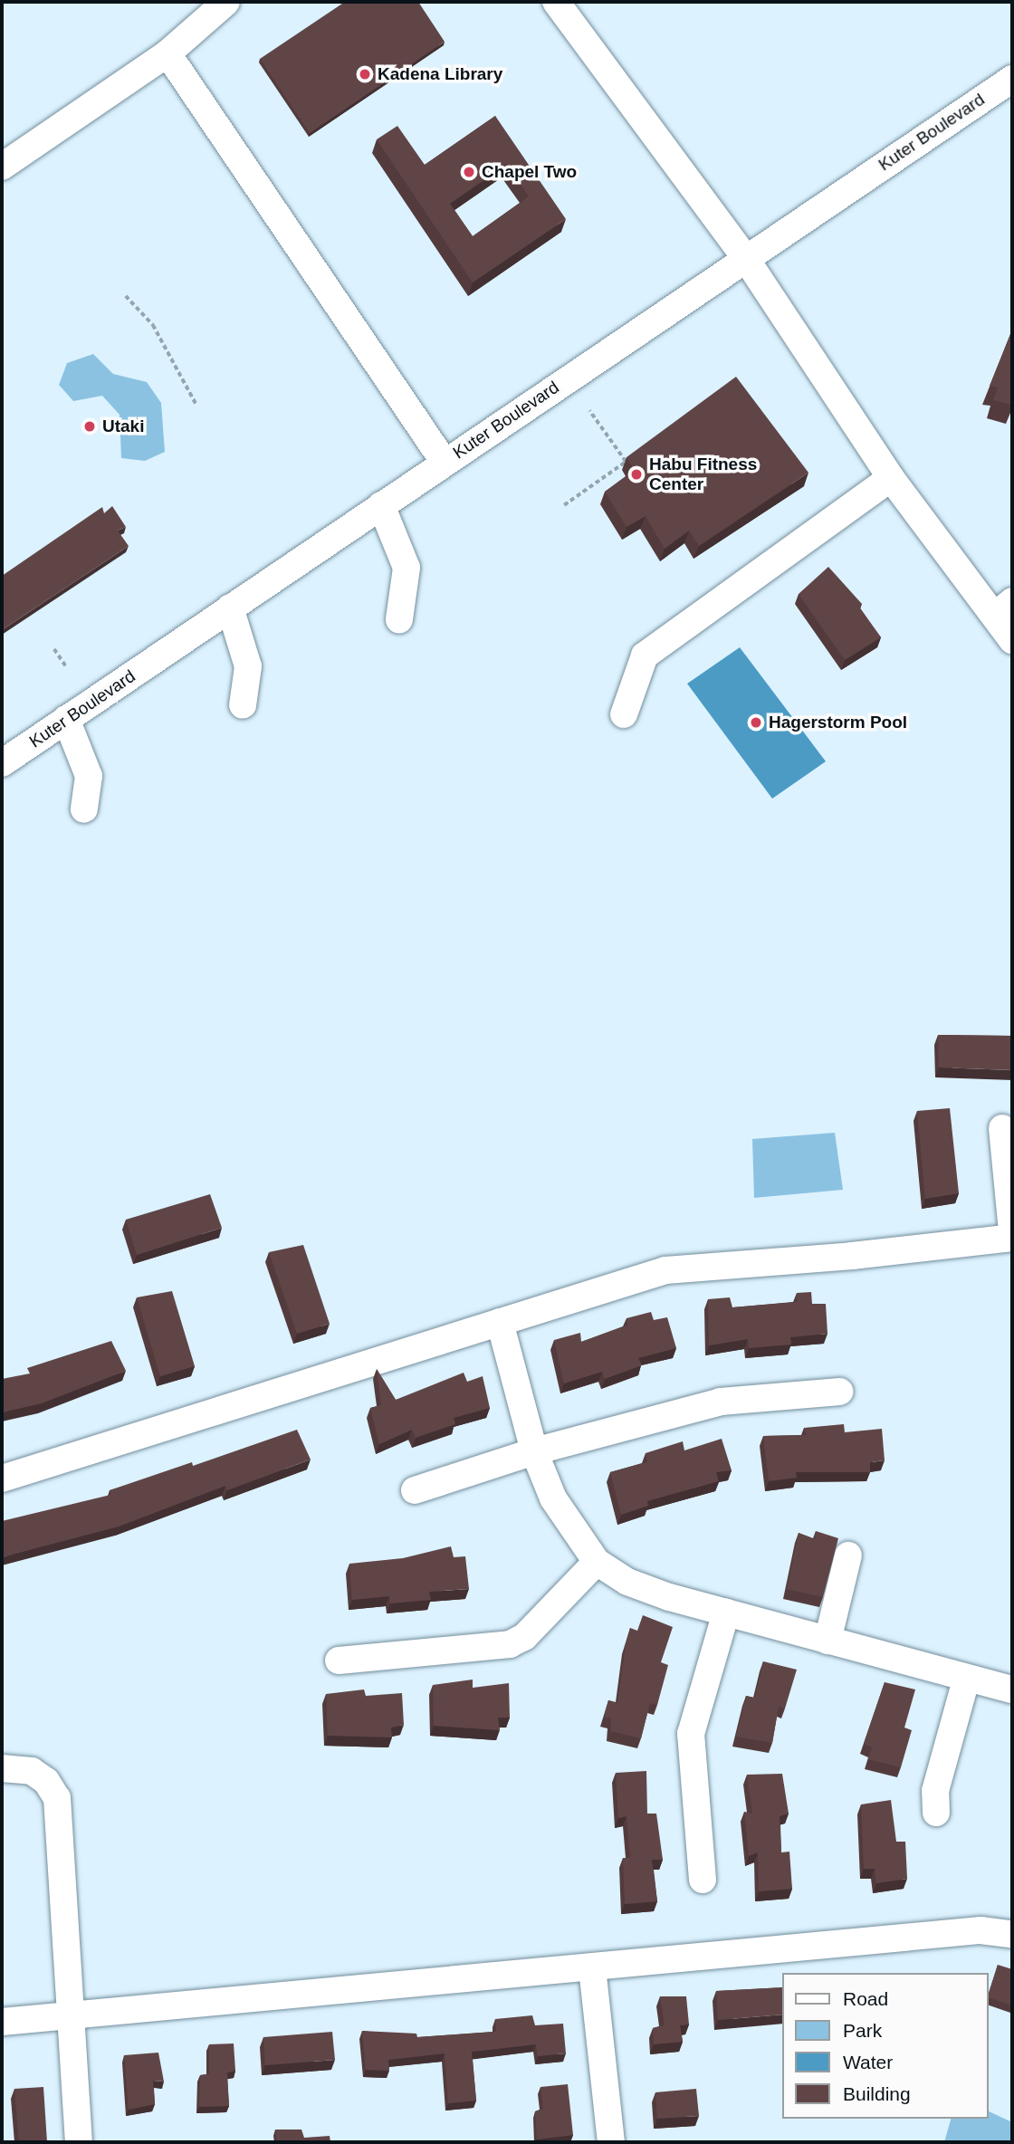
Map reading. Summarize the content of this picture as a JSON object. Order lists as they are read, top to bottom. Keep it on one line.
{"streets":{"street":["Kuter Boulevard"]},"places":["Kadena Library","Chapel Two","Utaki","Habu Fitness Center","Hagerstorm Pool"],"legend":["Road","Park","Water","Building"]}
